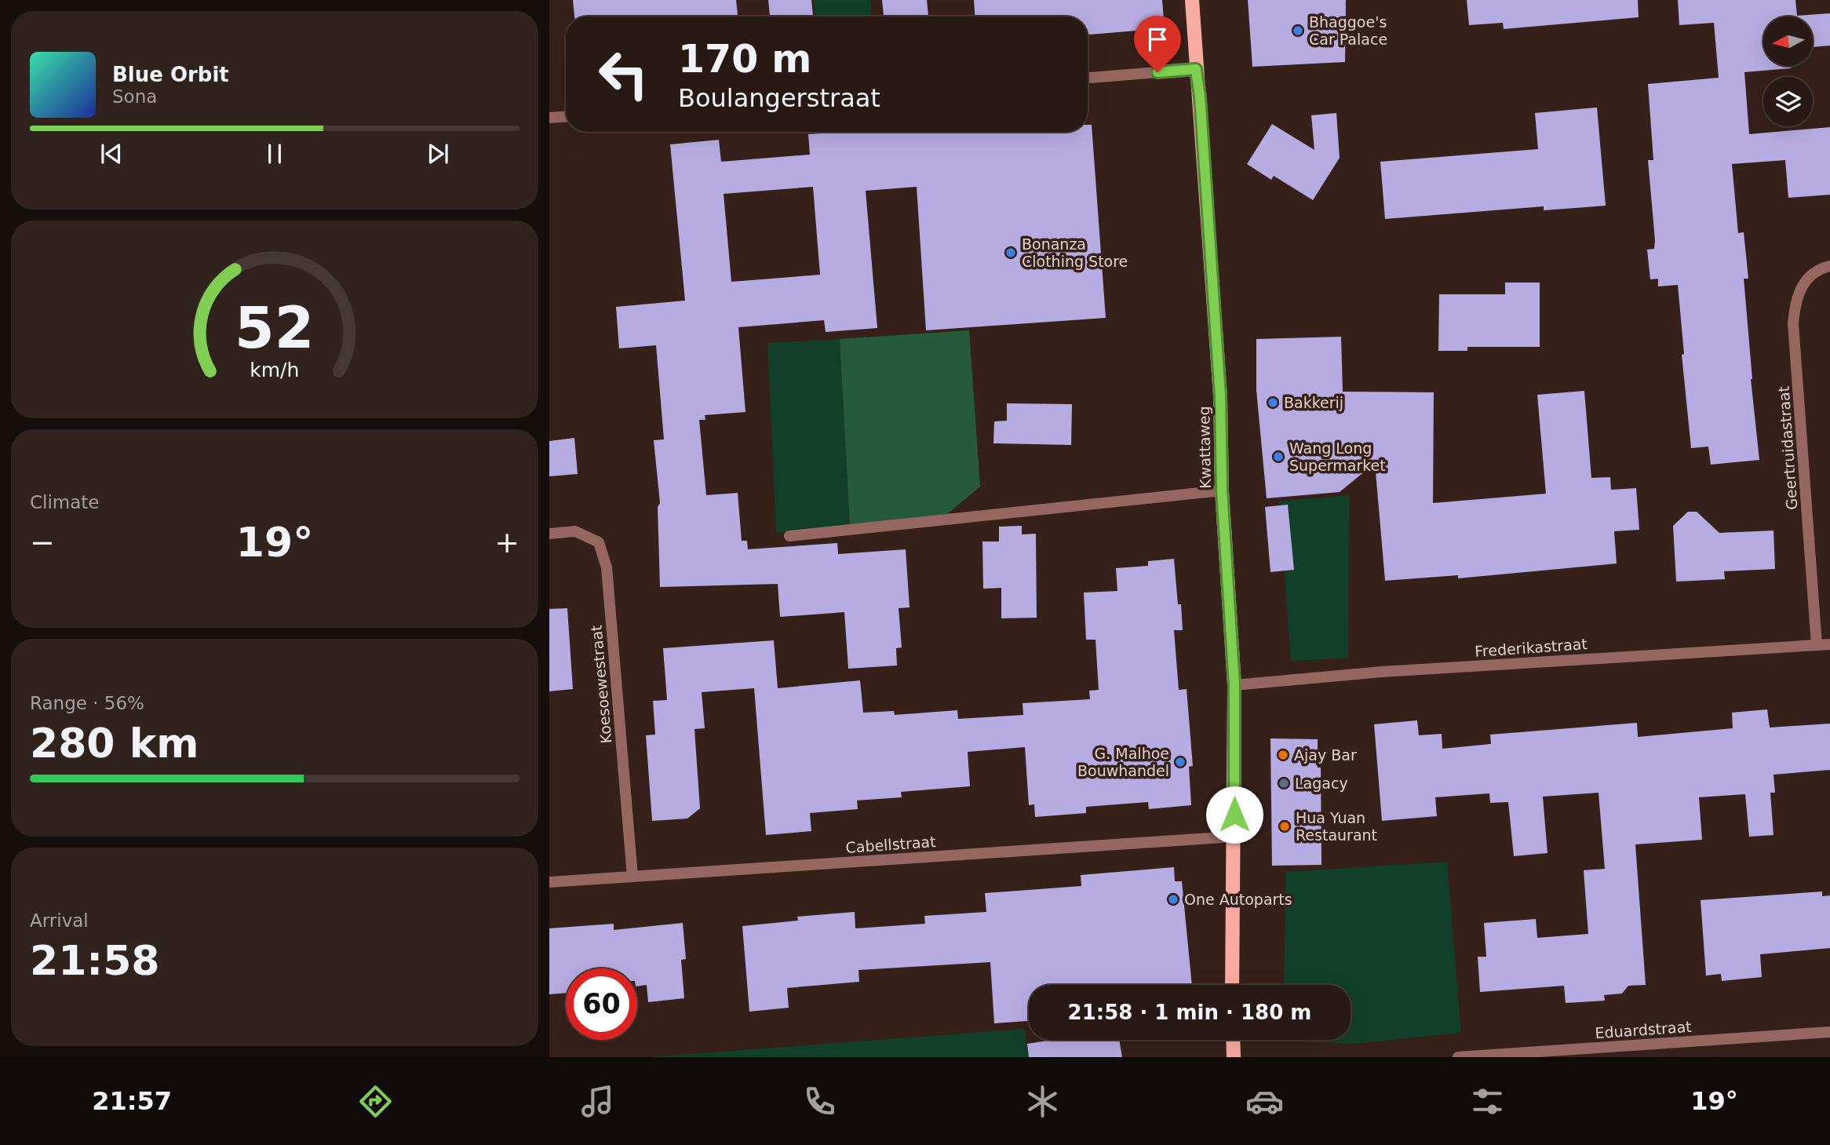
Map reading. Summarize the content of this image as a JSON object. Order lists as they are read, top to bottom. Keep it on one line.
{"streets":{"main road":["Kwattaweg"],"street":["Geertruidastraat","Frederikastraat","Koesoewestraat","Cabellstraat","Eduardstraat"]},"crossings":[["Kwattaweg","Frederikastraat"],["Kwattaweg","Cabellstraat"],["Geertruidastraat","Frederikastraat"],["Koesoewestraat","Cabellstraat"]],"places":["Bhaggoe's Car Palace","Bonanza Clothing Store","Bakkerij","Wang Long Supermarket","Ajay Bar","G. Malhoe Bouwhandel","Lagacy","Hua Yuan Restaurant","One Autoparts"],"north":"left","page":{"turn":["170 m","Boulangerstraat"],"song":["Blue Orbit","Sona"],"tile":["Climate",["Range · 56%","280 km"],["Arrival","21:58"]],"heat":["−","19°","+"],"limit":"60","trip":"21:58 · 1 min · 180 m","tabs":["21:57","19°"],"gauge":["52","km/h"]}}
